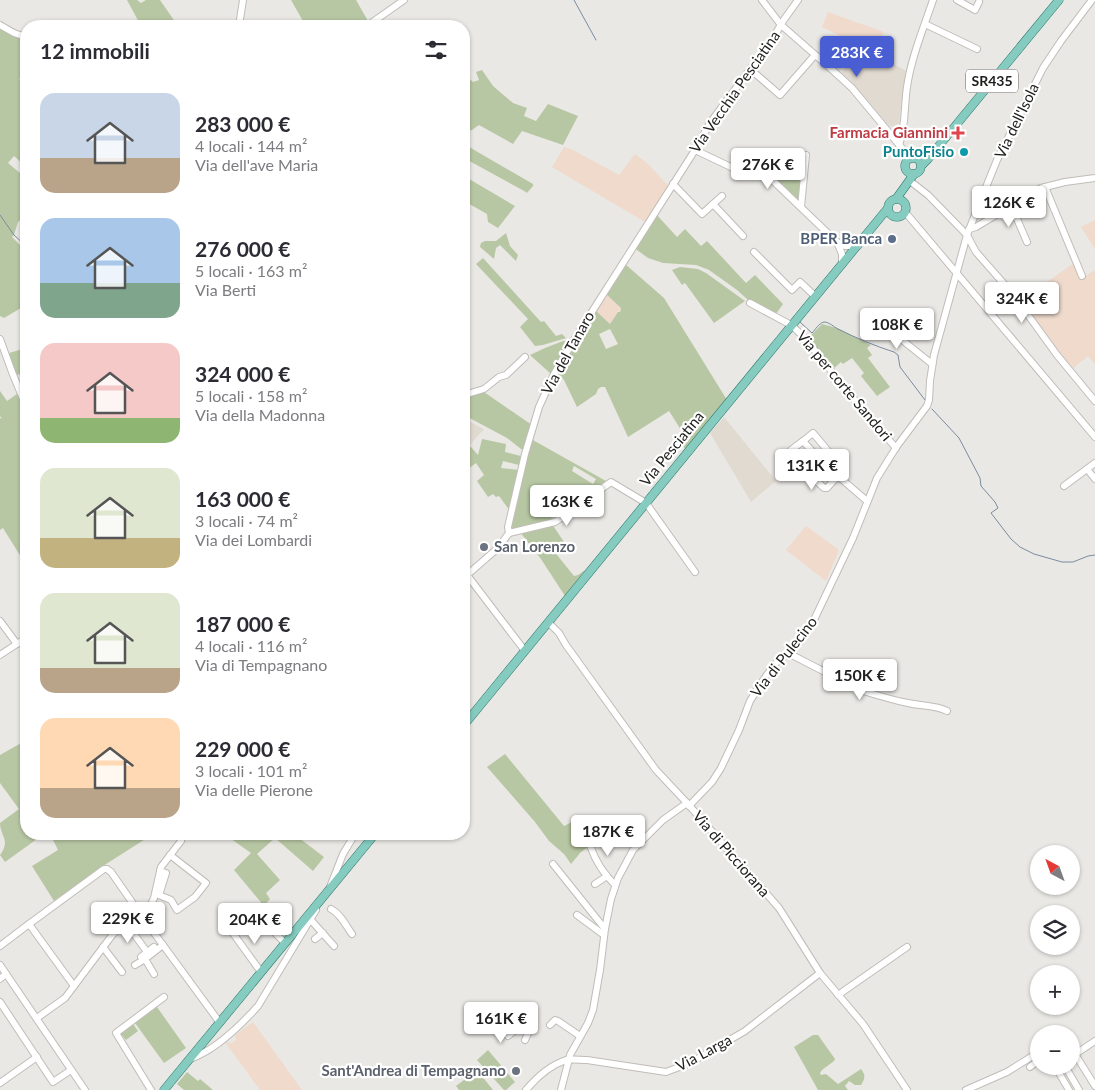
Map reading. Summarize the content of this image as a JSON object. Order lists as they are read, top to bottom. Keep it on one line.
{"streets":{"main road":["SR435","Via Pesciatina"],"street":["Via Vecchia Pesciatina","Via dell'Isola","Via del Tanaro","Via per corte Sandori","Via di Pulecino","Via di Picciorana","Via Larga"]},"crossings":[["Via Vecchia Pesciatina","Via del Tanaro"],["Via dell'Isola","Via per corte Sandori"],["Via dell'Isola","Via di Pulecino"],["Via per corte Sandori","Via Pesciatina"],["Via per corte Sandori","Via di Pulecino"],["Via Pesciatina","Via di Picciorana"],["Via di Pulecino","Via di Picciorana"],["Via di Pulecino","Via Larga"],["Via di Picciorana","Via Larga"]],"places":{"health":["Farmacia Giannini"],"other":["PuntoFisio","BPER Banca","San Lorenzo","Sant'Andrea di Tempagnano"]},"north":"top left","page":{"heading":"12 immobili","price":["283K €","276K €","126K €","324K €","108K €","131K €","163K €","150K €","187K €","229K €","204K €","161K €"],"list":[{"name":"283 000 €","note":"4 locali · 144 m² · Via dell'ave Maria"},{"name":"276 000 €","note":"5 locali · 163 m² · Via Berti"},{"name":"324 000 €","note":"5 locali · 158 m² · Via della Madonna"},{"name":"163 000 €","note":"3 locali · 74 m² · Via dei Lombardi"},{"name":"187 000 €","note":"4 locali · 116 m² · Via di Tempagnano"},{"name":"229 000 €","note":"3 locali · 101 m² · Via delle Pierone"}],"map_buttons":["+","−"]}}
